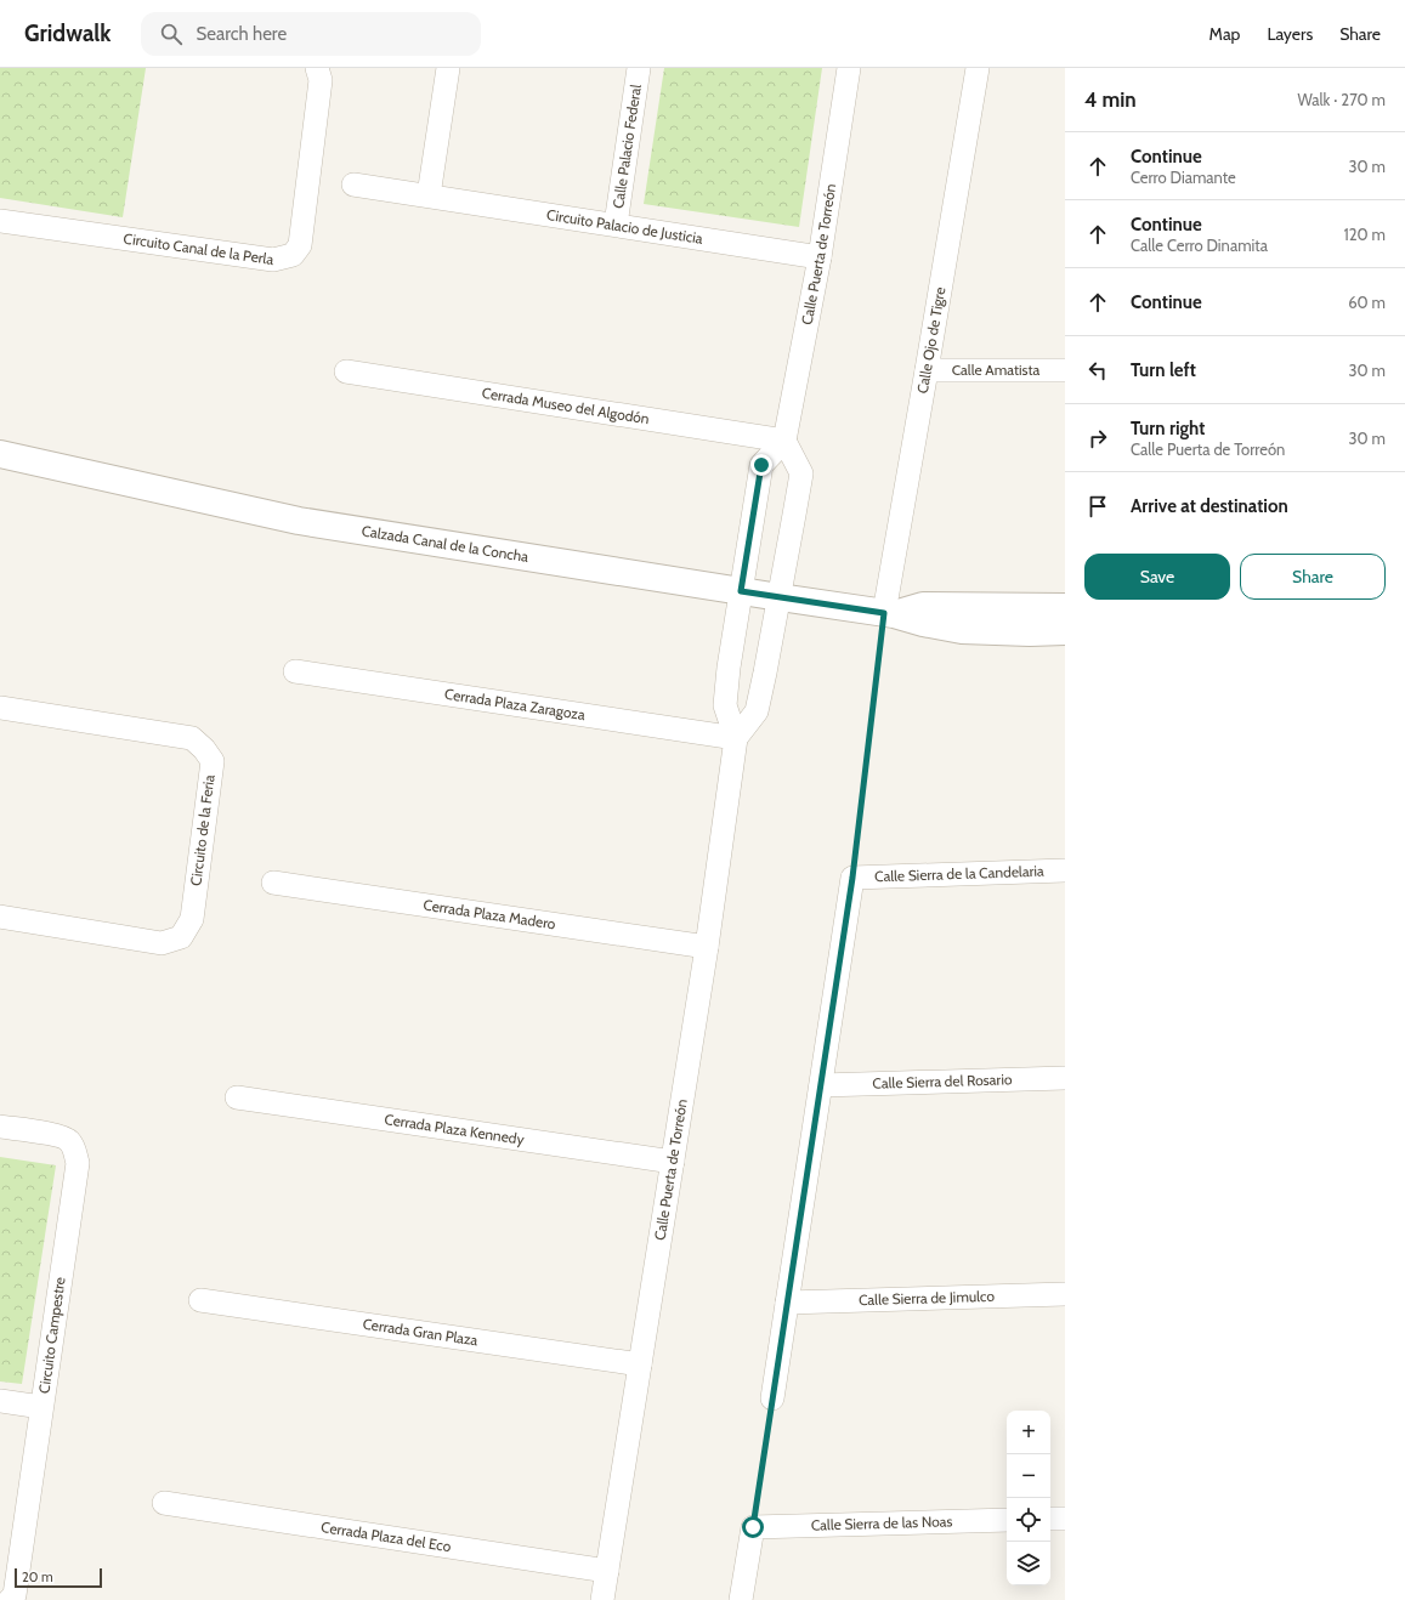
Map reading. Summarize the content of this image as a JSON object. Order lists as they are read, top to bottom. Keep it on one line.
{"streets":{"street":["Calle Palacio Federal","Circuito Palacio de Justicia","Circuito Canal de la Perla","Calle Puerta de Torreón","Calle Ojo de Tigre","Calle Amatista","Cerrada Museo del Algodón","Calzada Canal de la Concha","Cerrada Plaza Zaragoza","Circuito de la Feria","Calle Sierra de la Candelaria","Cerrada Plaza Madero","Calle Sierra del Rosario","Cerrada Plaza Kennedy","Calle Sierra de Jimulco","Cerrada Gran Plaza","Circuito Campestre","Calle Sierra de las Noas","Cerrada Plaza del Eco"]},"crossings":[["Calle Palacio Federal","Circuito Palacio de Justicia"],["Circuito Palacio de Justicia","Calle Puerta de Torreón"],["Calle Puerta de Torreón","Cerrada Museo del Algodón"],["Calle Puerta de Torreón","Calzada Canal de la Concha"],["Calle Puerta de Torreón","Cerrada Plaza Zaragoza"],["Calle Puerta de Torreón","Cerrada Plaza Madero"],["Calle Puerta de Torreón","Cerrada Plaza Kennedy"],["Calle Puerta de Torreón","Cerrada Gran Plaza"],["Calle Puerta de Torreón","Cerrada Plaza del Eco"],["Calle Ojo de Tigre","Calle Amatista"],["Calle Ojo de Tigre","Calzada Canal de la Concha"]],"scale_bar":"20 m","page":{"header":"Gridwalk","search":"Search here","nav":["Map","Layers","Share"],"heading":["4 min","Walk · 270 m"],"list":[["Continue","Cerro Diamante","30 m"],["Continue","Calle Cerro Dinamita","120 m"],["Continue","60 m"],["Turn left","30 m"],["Turn right","Calle Puerta de Torreón","30 m"],"Arrive at destination"],"buttons":["Save","Share"],"map_buttons":["+","−"],"scale":"20 m"}}
